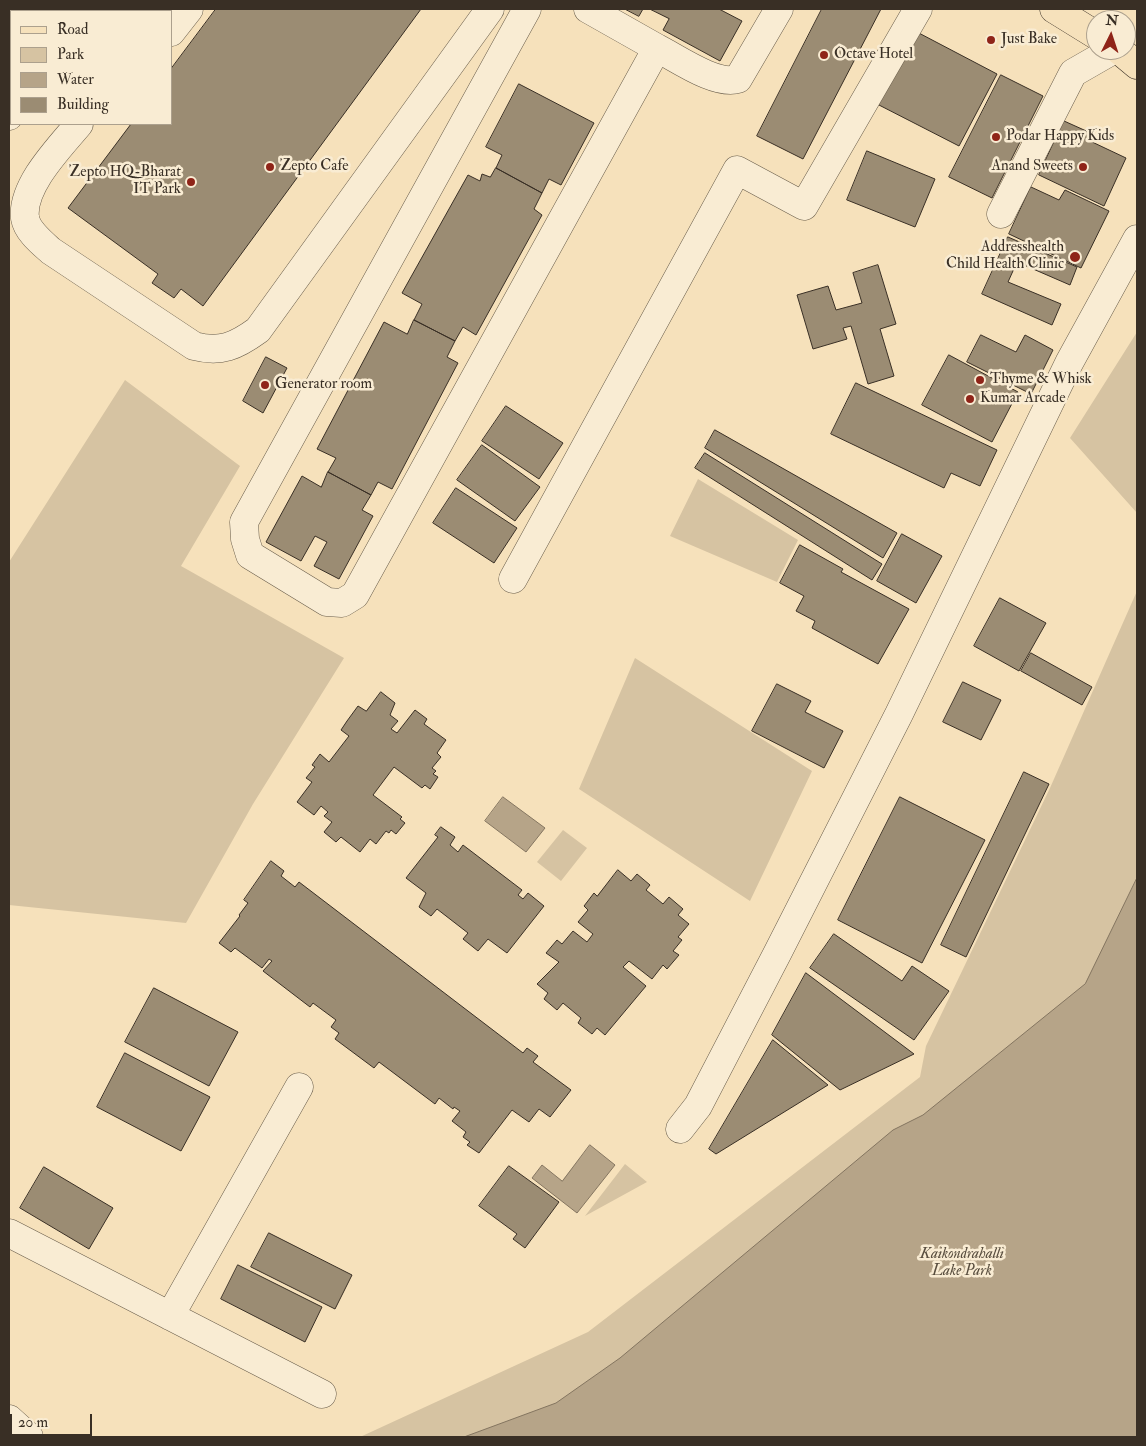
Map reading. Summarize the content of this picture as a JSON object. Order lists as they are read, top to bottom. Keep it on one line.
{"parks":["Kaikondrahalli Lake Park"],"places":["Just Bake","Octave Hotel","Podar Happy Kids","Zepto Cafe","Anand Sweets","Zepto HQ-Bharat IT Park","Addresshealth Child Health Clinic","Thyme & Whisk","Generator room","Kumar Arcade"],"legend":["Road","Park","Water","Building"],"scale_bar":"20 m","north":"top"}
